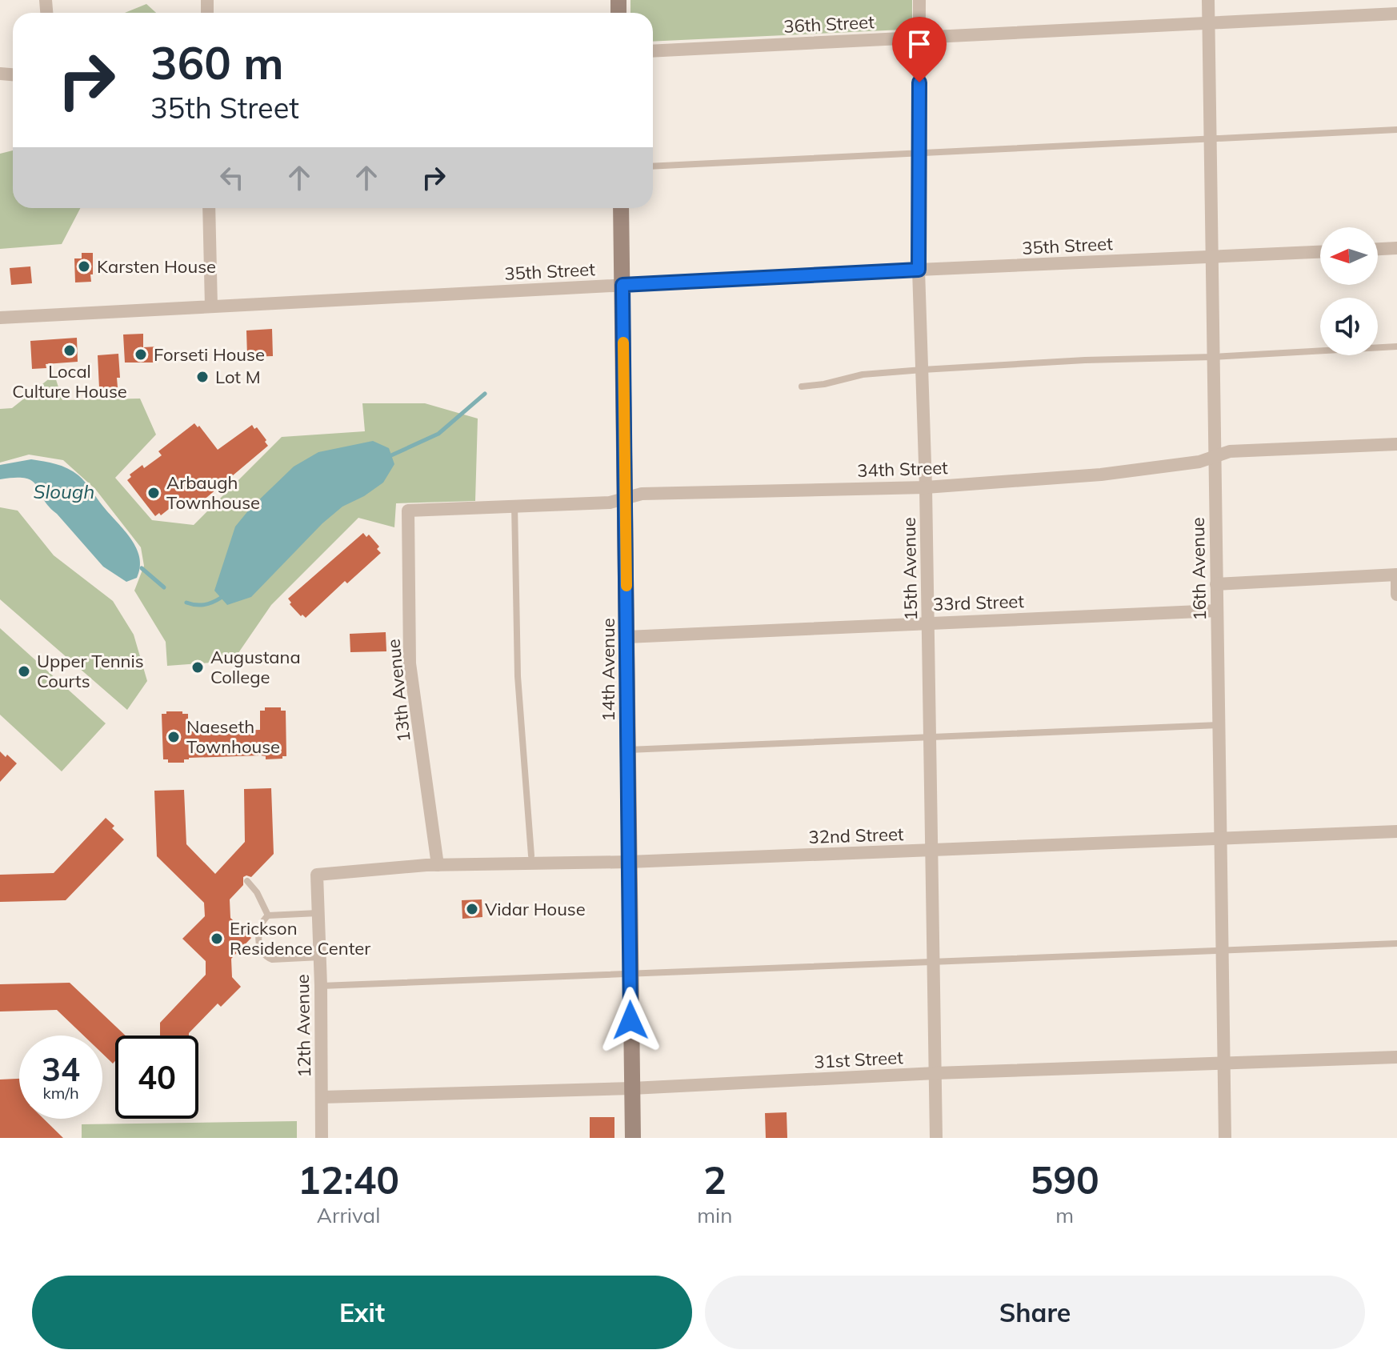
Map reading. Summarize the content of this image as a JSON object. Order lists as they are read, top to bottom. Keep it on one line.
{"streets":{"street":["36th Street","35th Street","34th Street","15th Avenue","16th Avenue","33rd Street","14th Avenue","13th Avenue","32nd Street","12th Avenue","31st Street"]},"crossings":[["36th Street","15th Avenue"],["36th Street","16th Avenue"],["35th Street","15th Avenue"],["35th Street","16th Avenue"],["35th Street","14th Avenue"],["34th Street","15th Avenue"],["34th Street","16th Avenue"],["34th Street","14th Avenue"],["34th Street","13th Avenue"],["15th Avenue","33rd Street"],["15th Avenue","32nd Street"],["15th Avenue","31st Street"],["16th Avenue","33rd Street"],["16th Avenue","32nd Street"],["16th Avenue","31st Street"],["33rd Street","14th Avenue"],["14th Avenue","32nd Street"],["14th Avenue","31st Street"],["13th Avenue","32nd Street"],["32nd Street","12th Avenue"],["12th Avenue","31st Street"]],"water":["Slough"],"places":["Karsten House","Local Culture House","Forseti House","Lot M","Arbaugh Townhouse","Augustana College","Upper Tennis Courts","Naeseth Townhouse","Vidar House","Erickson Residence Center"],"north":"left","page":{"turn":["360 m","35th Street"],"speed":"34 km/h","limit":"40","eta":["12:40","Arrival","2","min","590","m"],"buttons":["Exit","Share"]}}
